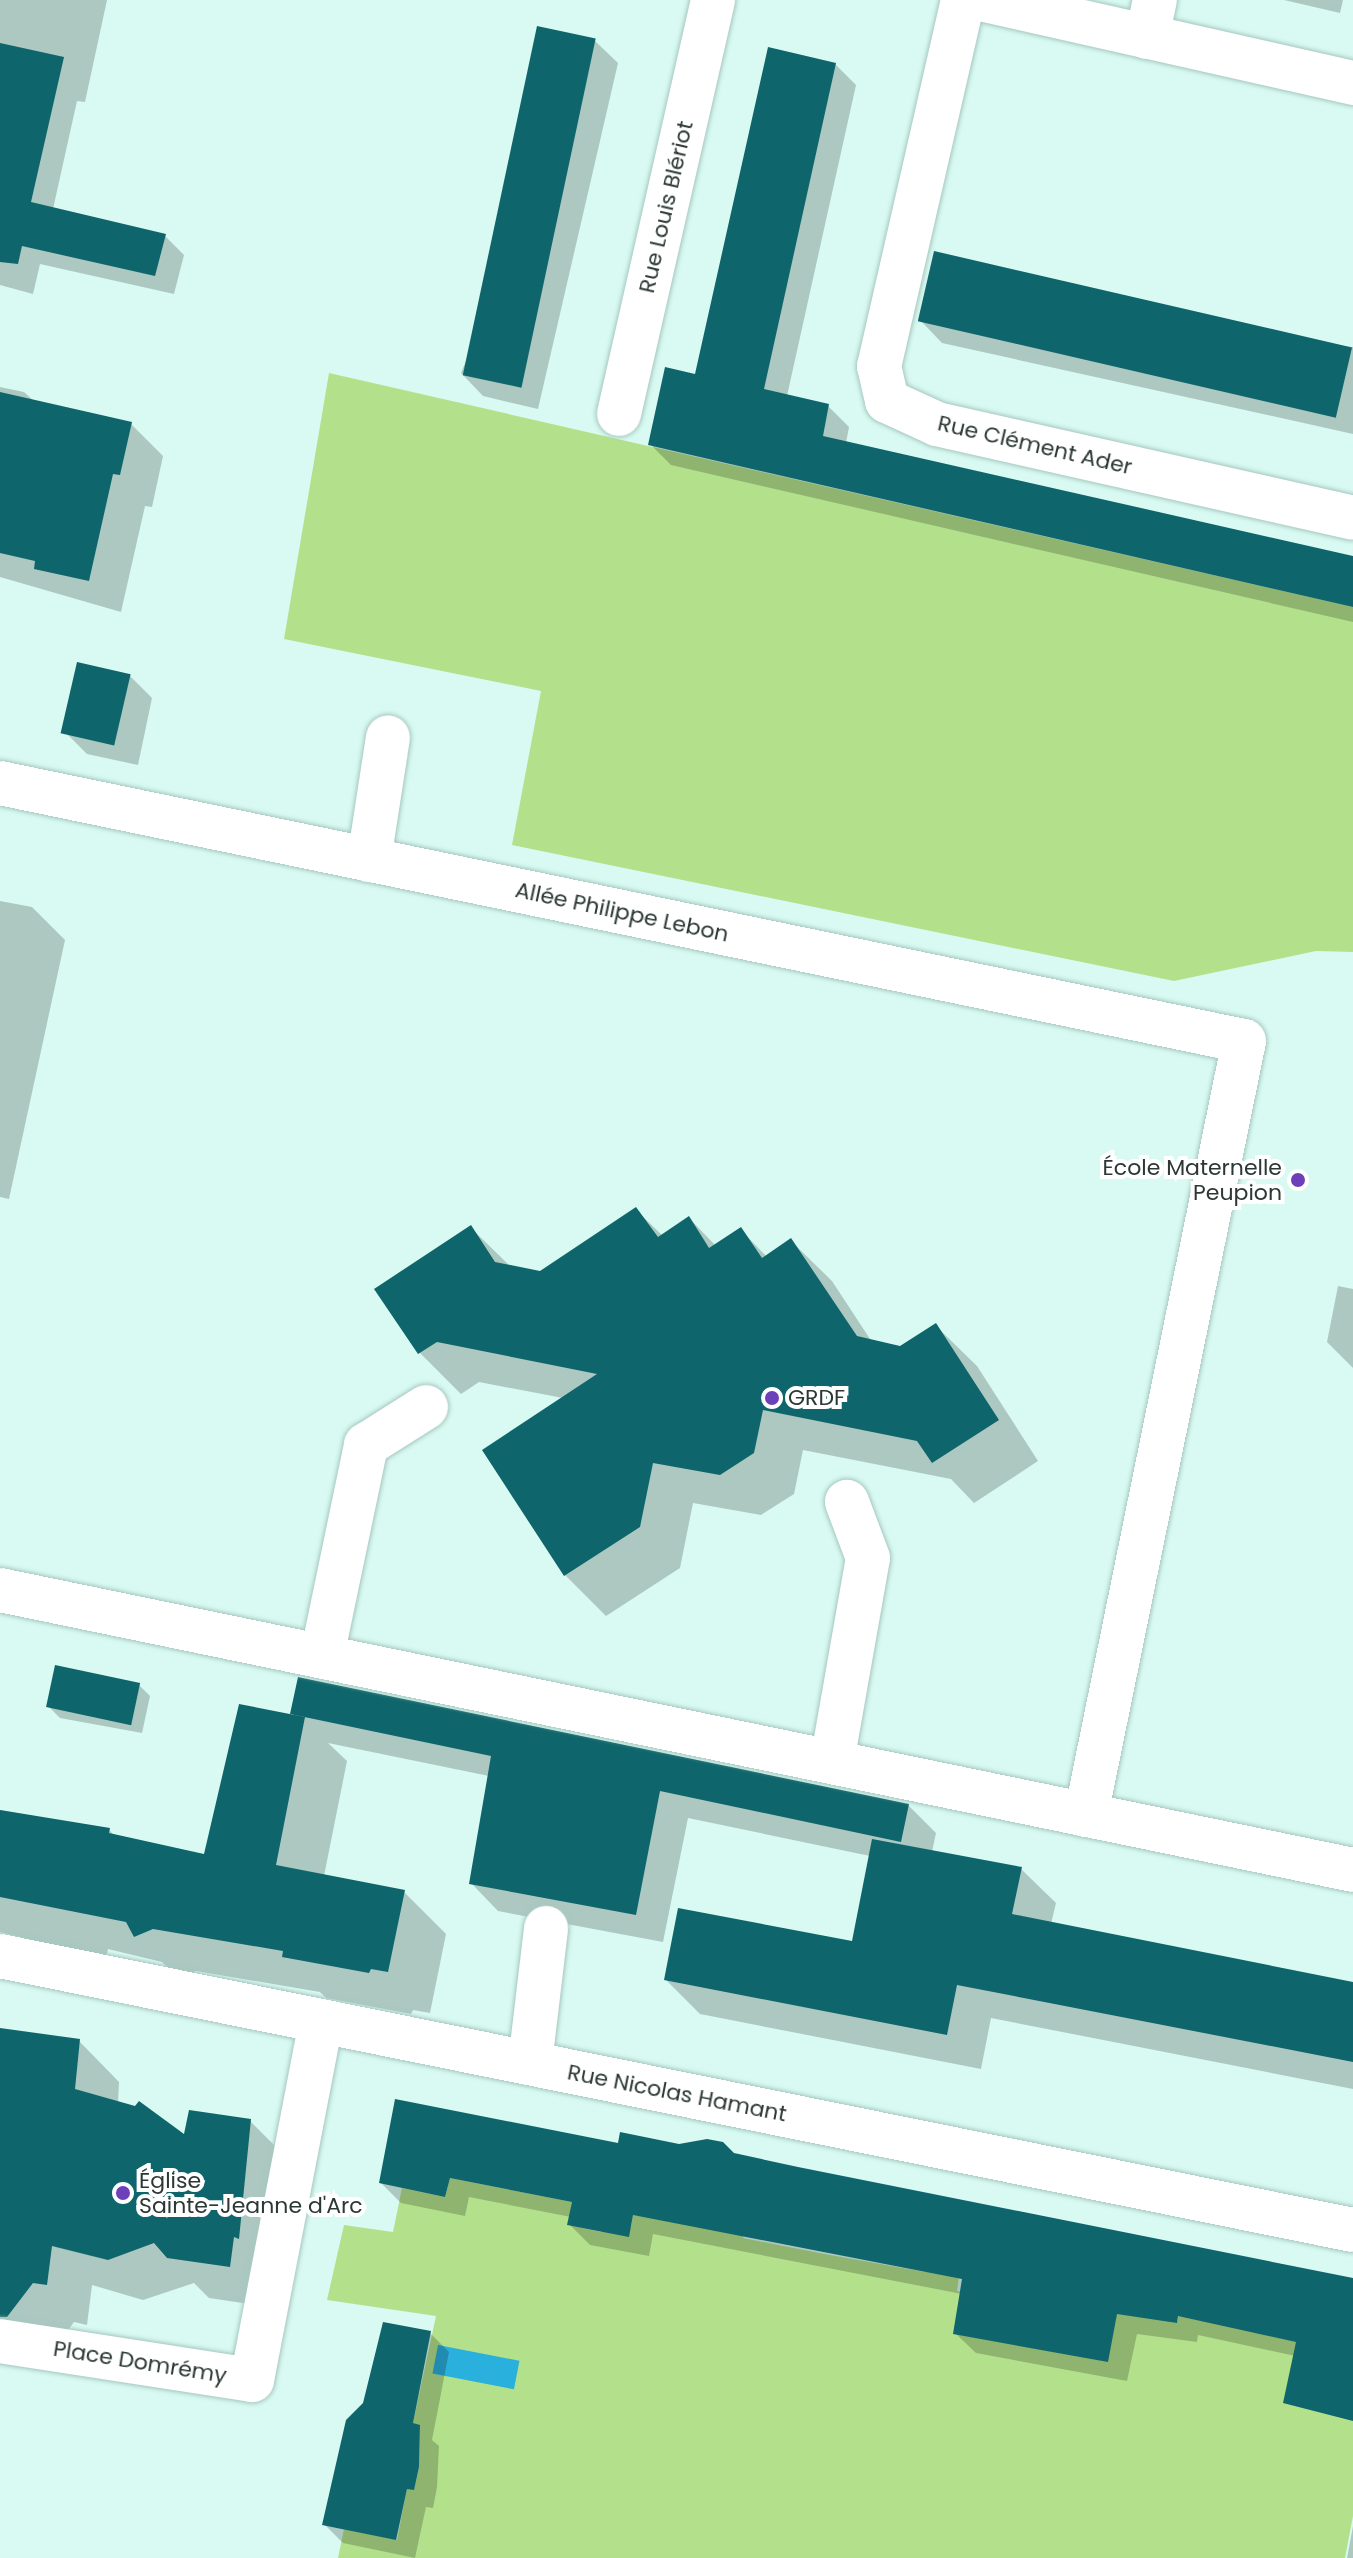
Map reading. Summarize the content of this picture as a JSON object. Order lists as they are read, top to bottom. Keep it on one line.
{"streets":{"street":["Rue Louis Blériot","Rue Clément Ader","Allée Philippe Lebon","Rue Nicolas Hamant","Place Domrémy"]},"crossings":[["Rue Nicolas Hamant","Place Domrémy"]],"places":["École Maternelle Peupion","GRDF","Église Sainte-Jeanne d'Arc"]}
